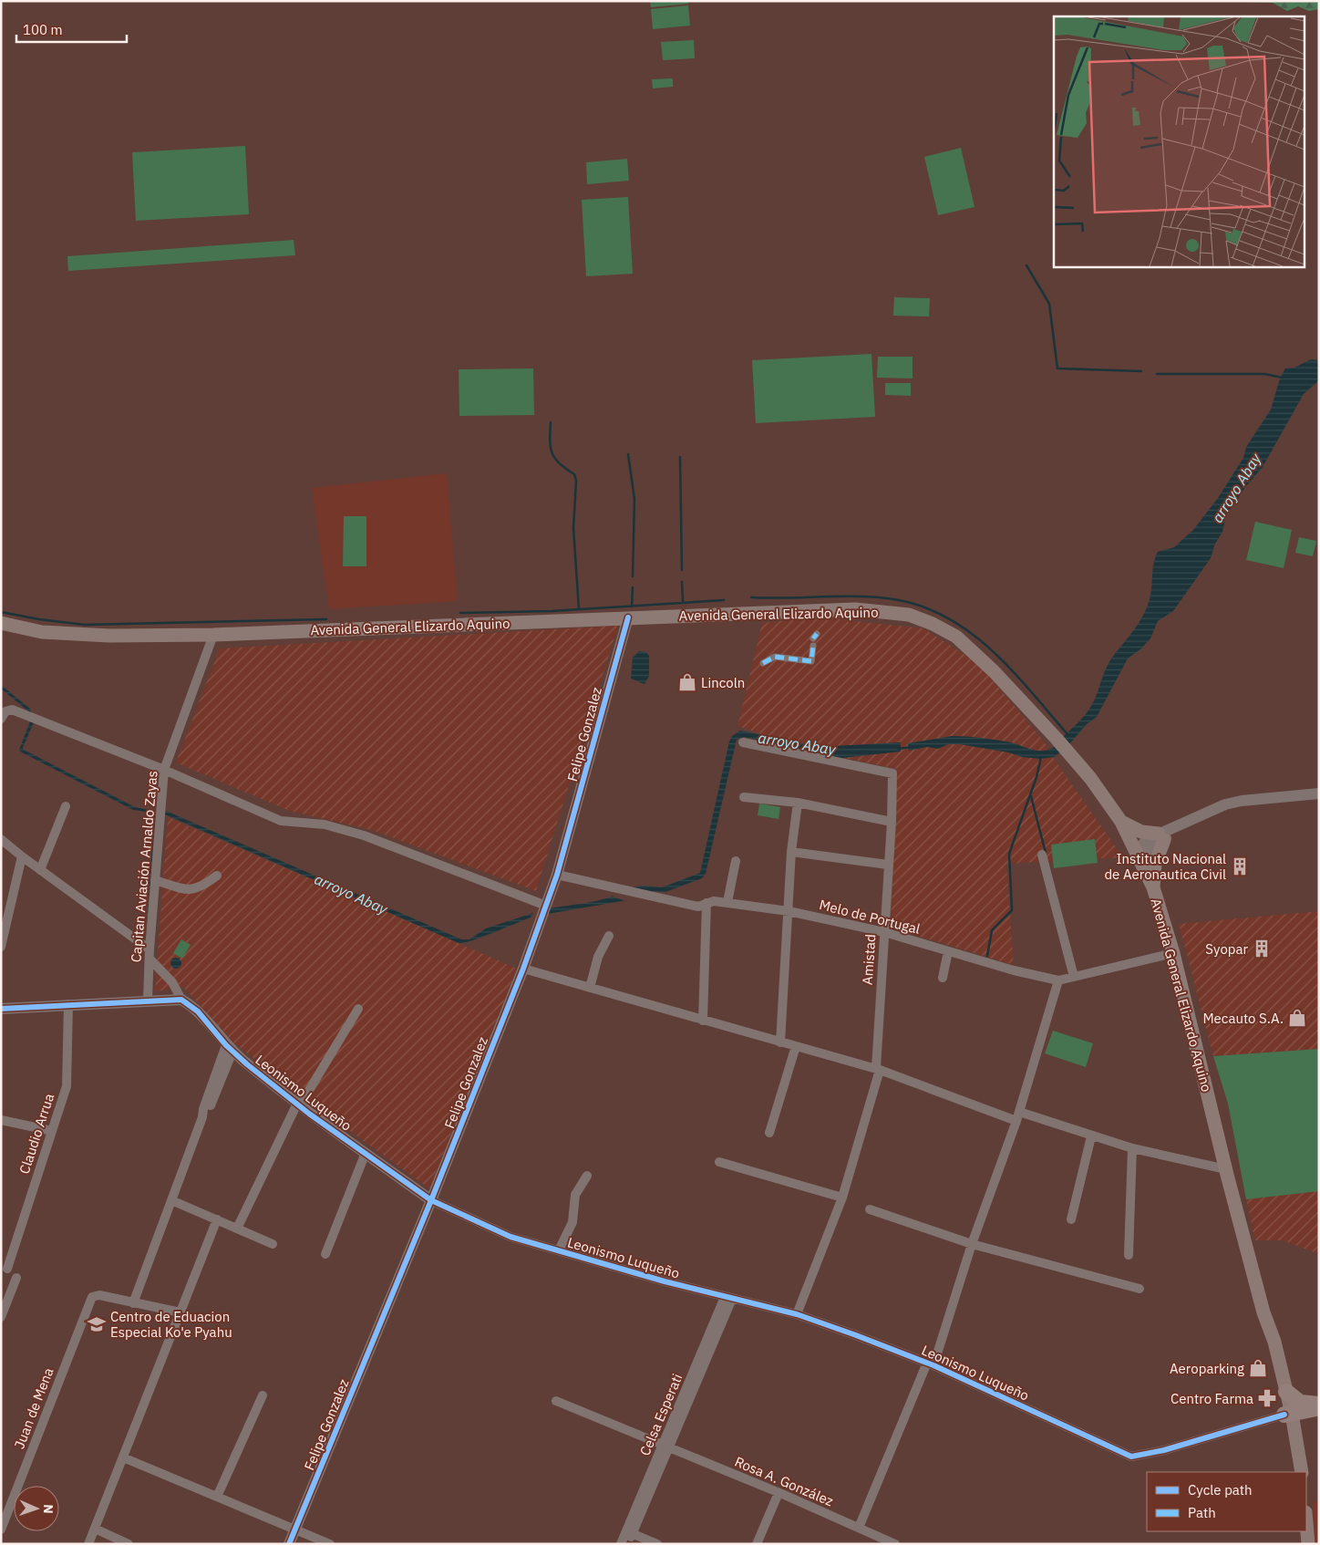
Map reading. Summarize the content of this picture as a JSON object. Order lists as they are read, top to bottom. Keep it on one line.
{"streets":{"main road":["Avenida General Elizardo Aquino"],"street":["Felipe Gonzalez","Capitan Aviación Arnaldo Zayas","Melo de Portugal","Amistad","Leonismo Luqueño","Claudio Arrua","Juan de Mena","Celsa Esperati","Rosa A. González"]},"crossings":[["Avenida General Elizardo Aquino","Felipe Gonzalez"],["Avenida General Elizardo Aquino","Capitan Aviación Arnaldo Zayas"],["Avenida General Elizardo Aquino","Melo de Portugal"],["Avenida General Elizardo Aquino","Leonismo Luqueño"],["Felipe Gonzalez","Melo de Portugal"],["Felipe Gonzalez","Leonismo Luqueño"],["Melo de Portugal","Amistad"],["Amistad","Leonismo Luqueño"],["Leonismo Luqueño","Celsa Esperati"],["Celsa Esperati","Rosa A. González"]],"water":["arroyo Abay"],"places":{"shop":["Lincoln","Mecauto S.A.","Aeroparking"],"building":["Instituto Nacional de Aeronautica Civil","Syopar"],"school or university":["Centro de Eduacion Especial Ko'e Pyahu"],"pharmacy":["Centro Farma"]},"legend":["Cycle path","Path"],"scale_bar":"100 m","north":"right"}
